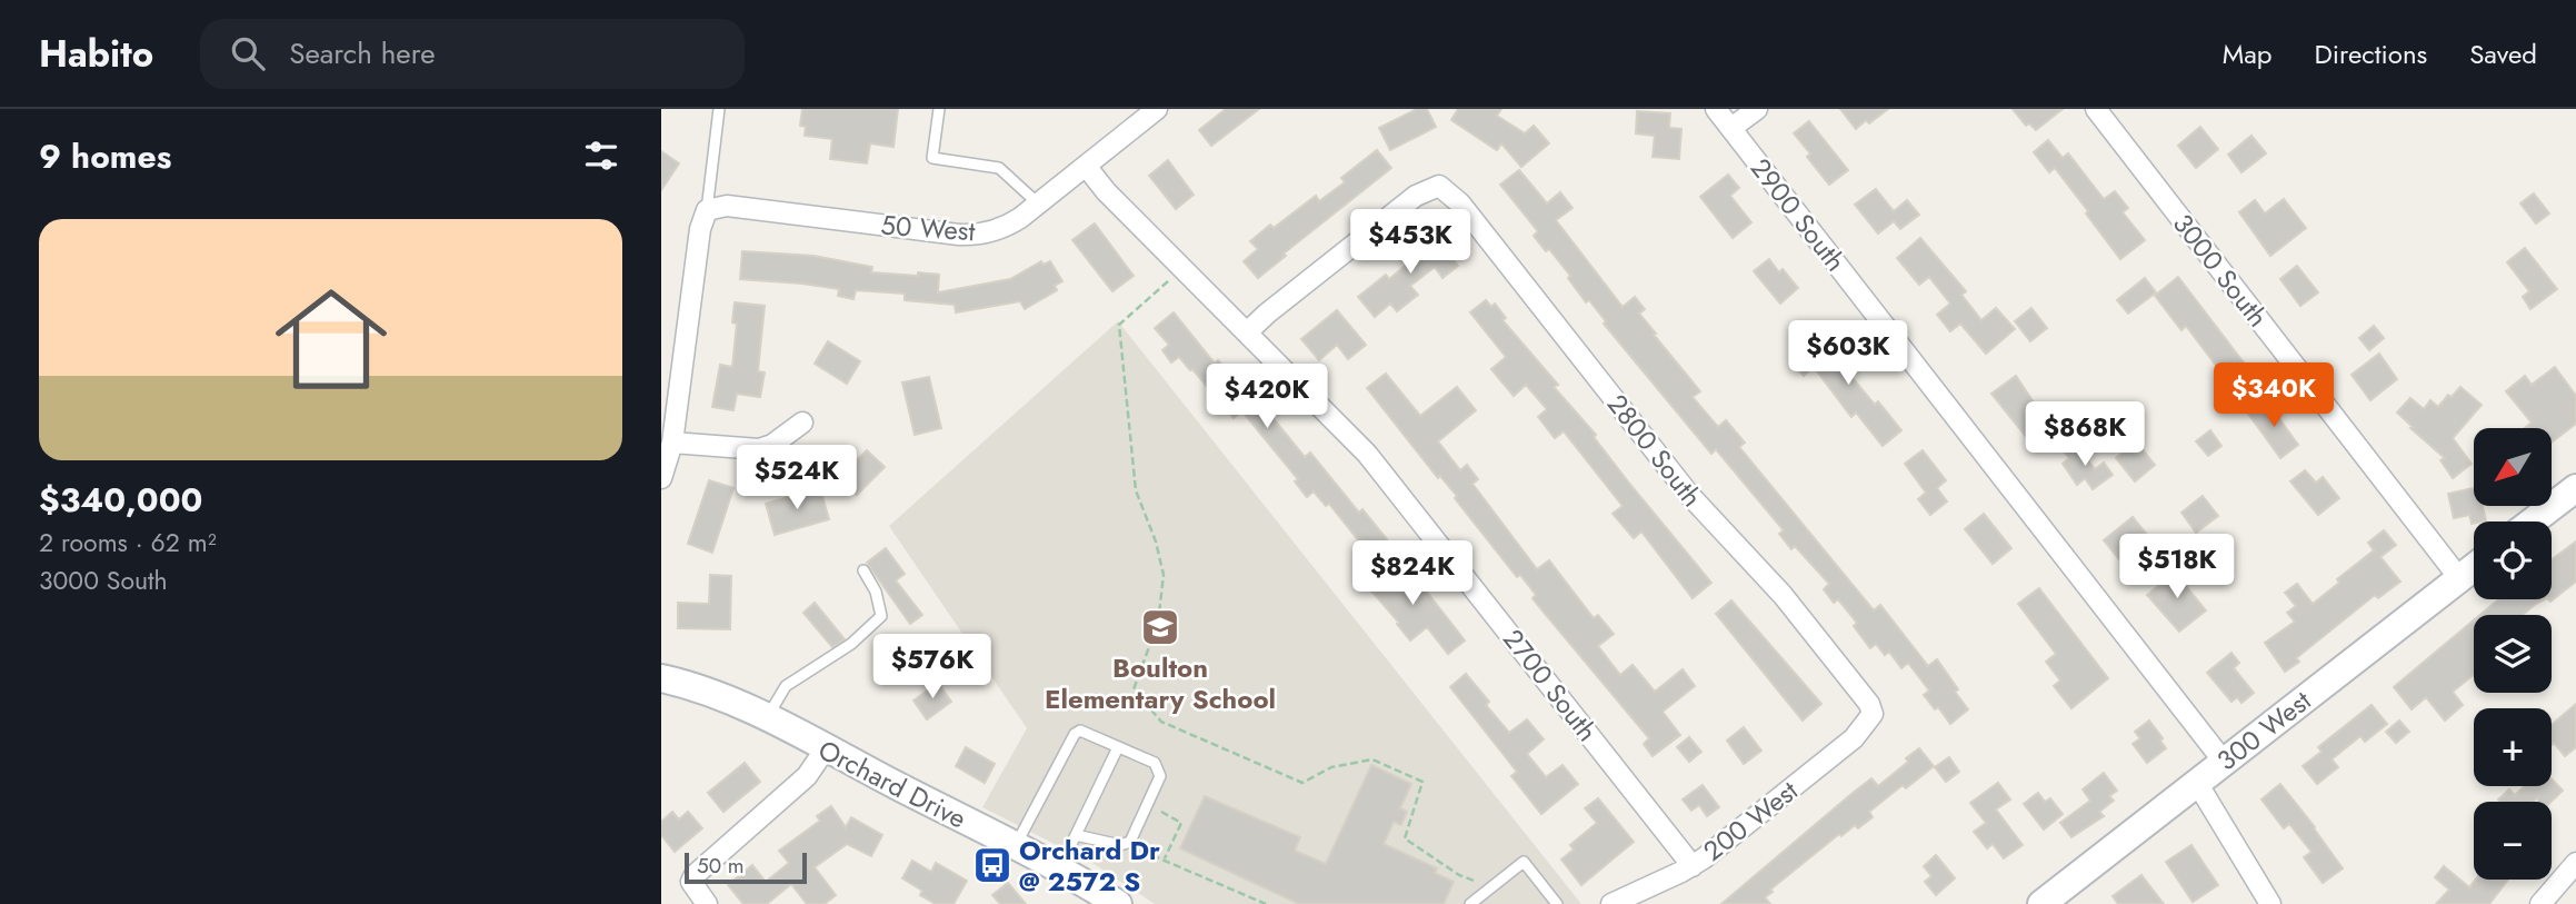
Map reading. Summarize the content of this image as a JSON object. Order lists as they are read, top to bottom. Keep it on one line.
{"streets":{"street":["2900 South","50 West","3000 South","2800 South","2700 South","300 West","Orchard Drive","200 West"]},"crossings":[["2900 South","300 West"],["50 West","2700 South"],["3000 South","300 West"],["2800 South","2700 South"],["2800 South","200 West"],["2700 South","200 West"]],"places":{"school or university":["Boulton Elementary School"],"bus stop":["Orchard Dr @ 2572 S"]},"scale_bar":"50 m","north":"bottom left","page":{"header":"Habito","search":"Search here","nav":["Map","Directions","Saved"],"heading":"9 homes","list":[{"name":"$340,000","note":"2 rooms · 62 m² · 3000 South"}],"price":["$453K","$603K","$340K","$420K","$868K","$524K","$518K","$824K","$576K"],"map_buttons":["+","−"],"scale":"50 m"}}
